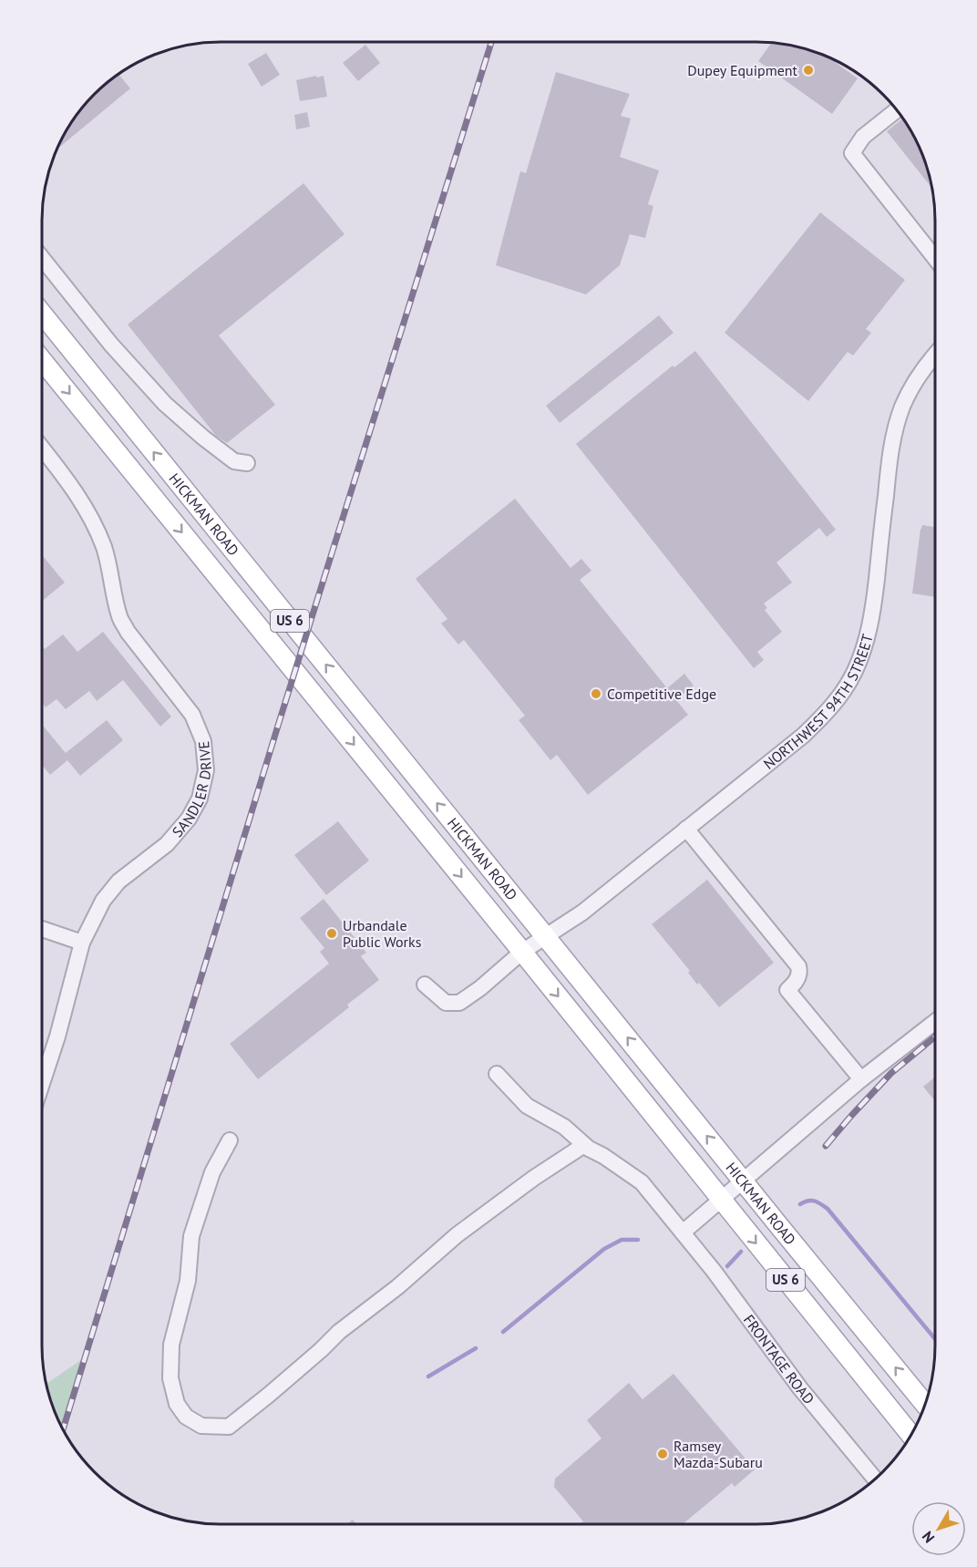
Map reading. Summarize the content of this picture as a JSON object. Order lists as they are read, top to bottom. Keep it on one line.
{"streets":{"main road":["HICKMAN ROAD","US 6"],"street":["NORTHWEST 94TH STREET","SANDLER DRIVE","FRONTAGE ROAD"]},"crossings":[["HICKMAN ROAD","NORTHWEST 94TH STREET"]],"places":["Dupey Equipment","Competitive Edge","Urbandale Public Works","Ramsey Mazda-Subaru"],"north":"bottom left"}
